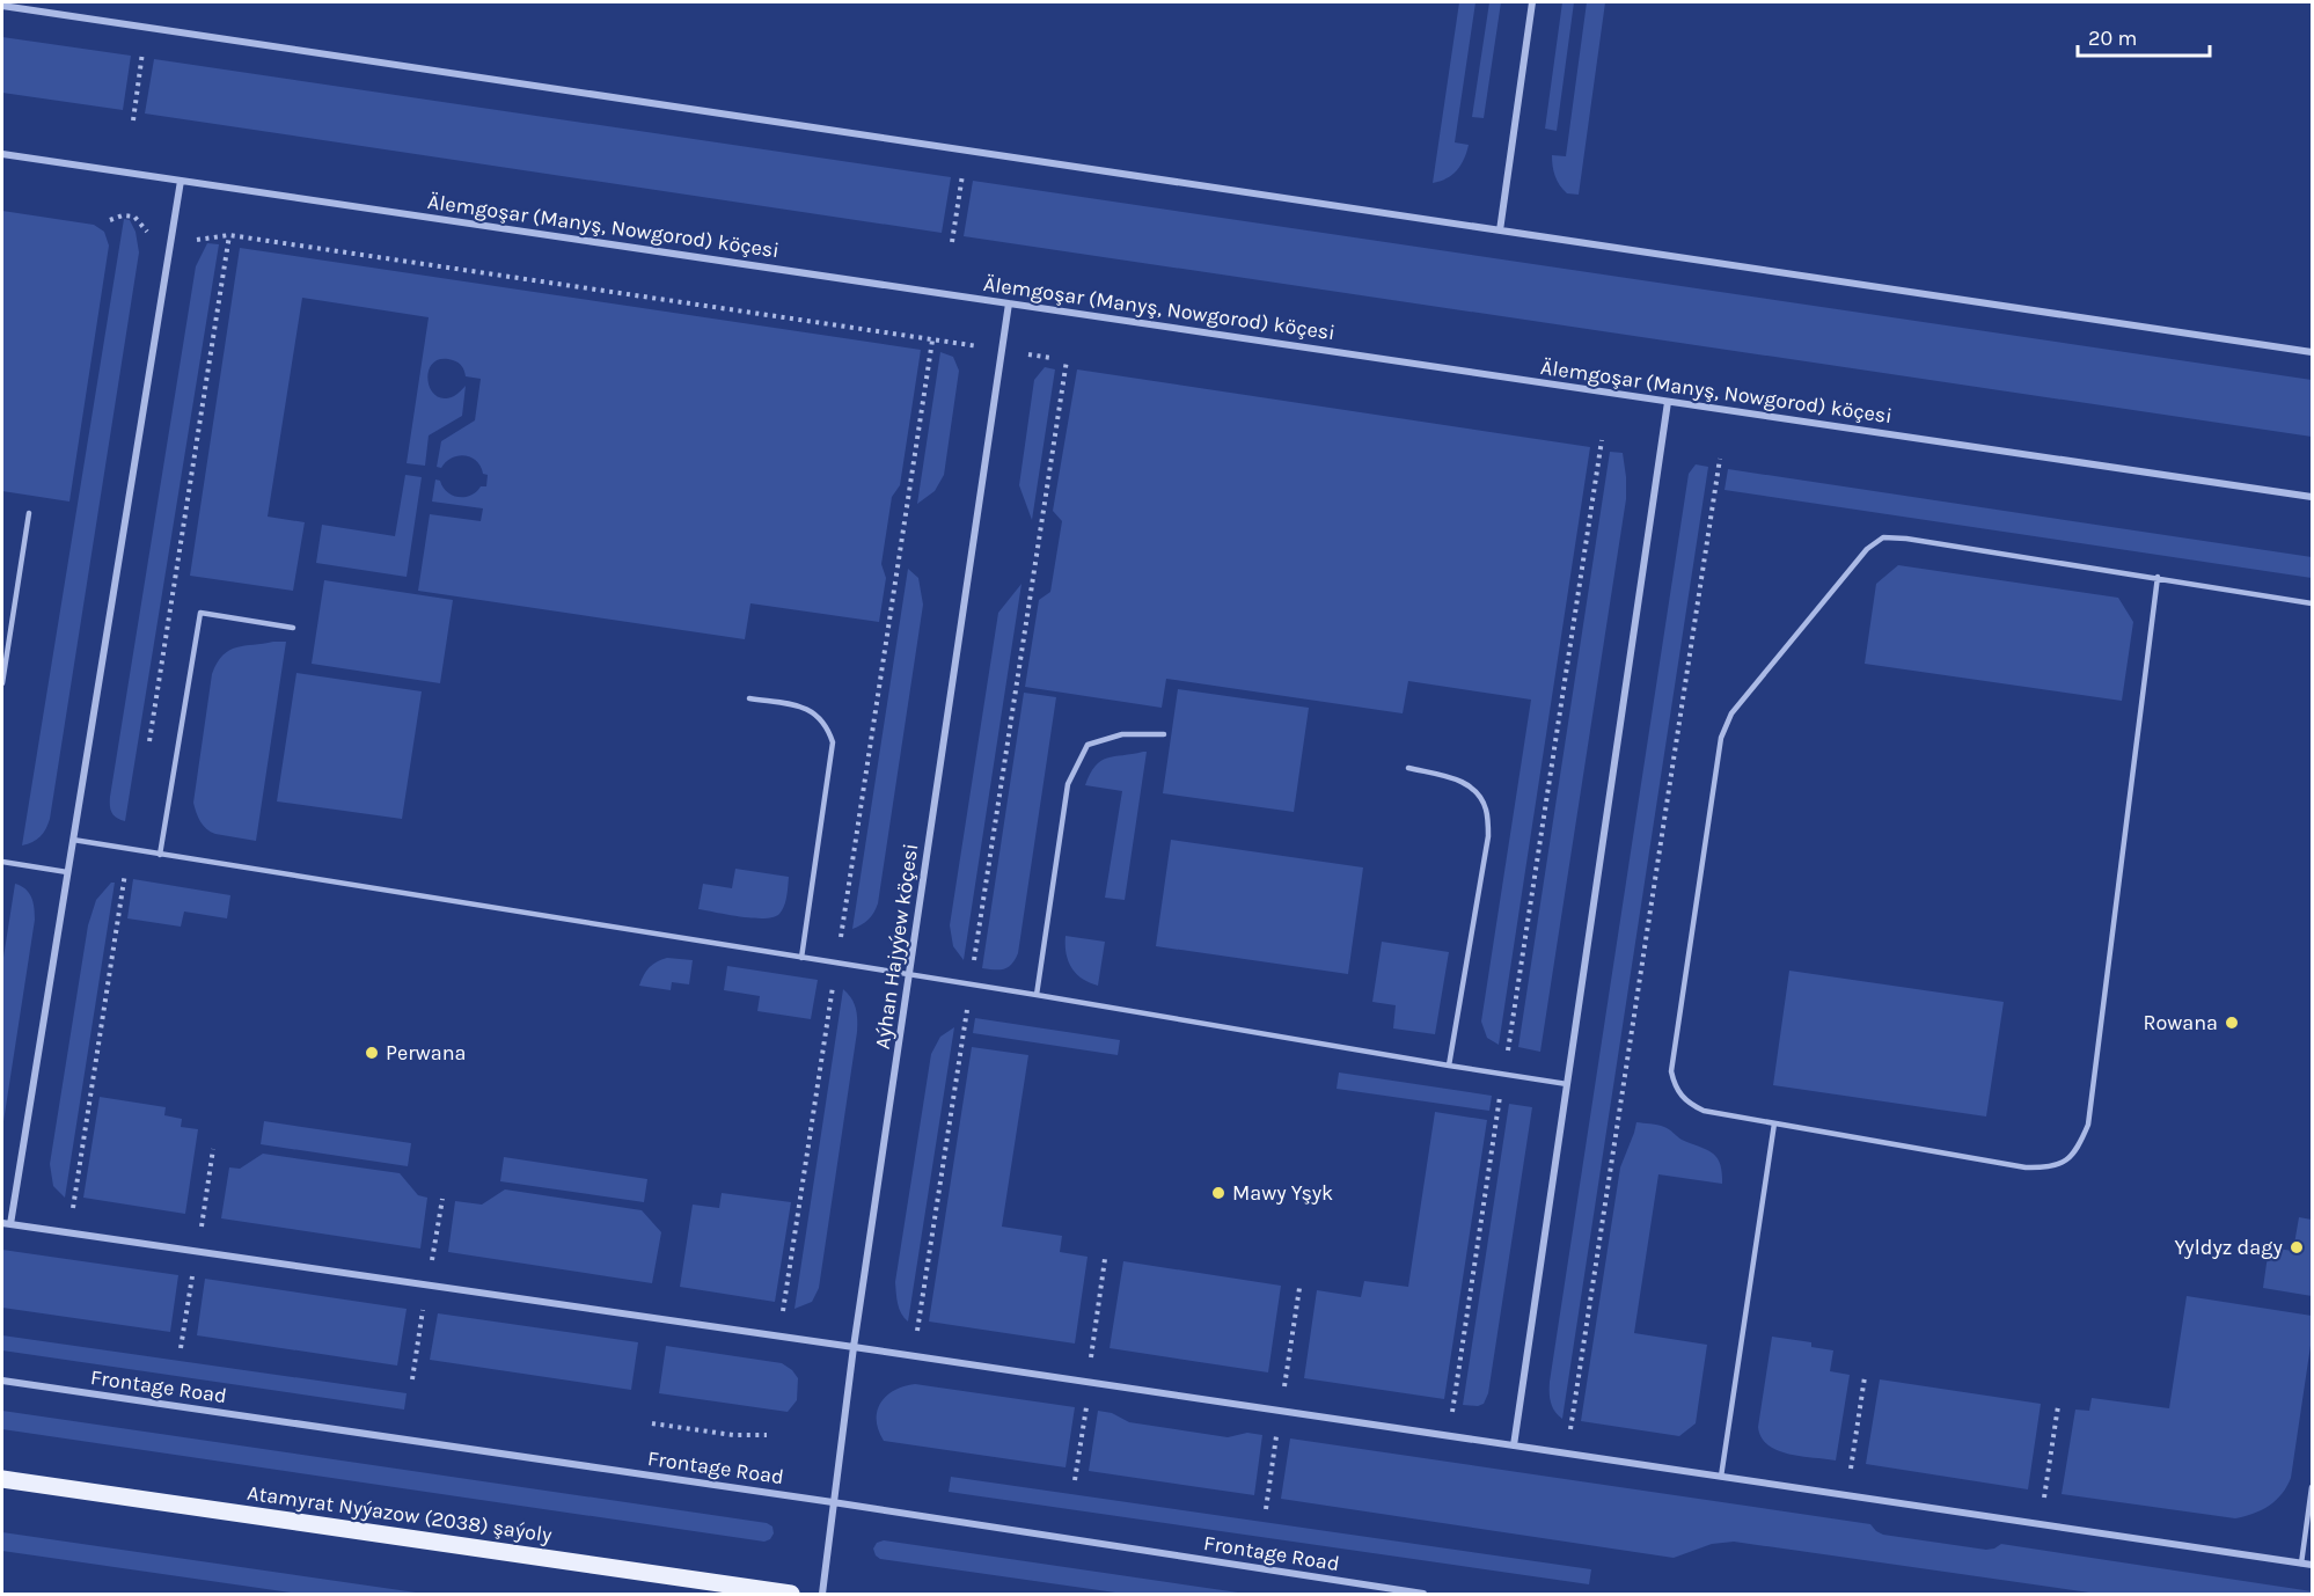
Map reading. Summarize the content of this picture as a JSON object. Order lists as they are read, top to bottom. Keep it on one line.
{"streets":{"main road":["Atamyrat Nyýazow (2038) şaýoly"],"street":["Älemgoşar (Manyş, Nowgorod) köçesi","Aýhan Hajyýew köçesi","Frontage Road"]},"crossings":[["Älemgoşar (Manyş, Nowgorod) köçesi","Aýhan Hajyýew köçesi"],["Aýhan Hajyýew köçesi","Frontage Road"]],"places":["Rowana","Perwana","Mawy Yşyk","Yyldyz dagy"],"scale_bar":"20 m"}
